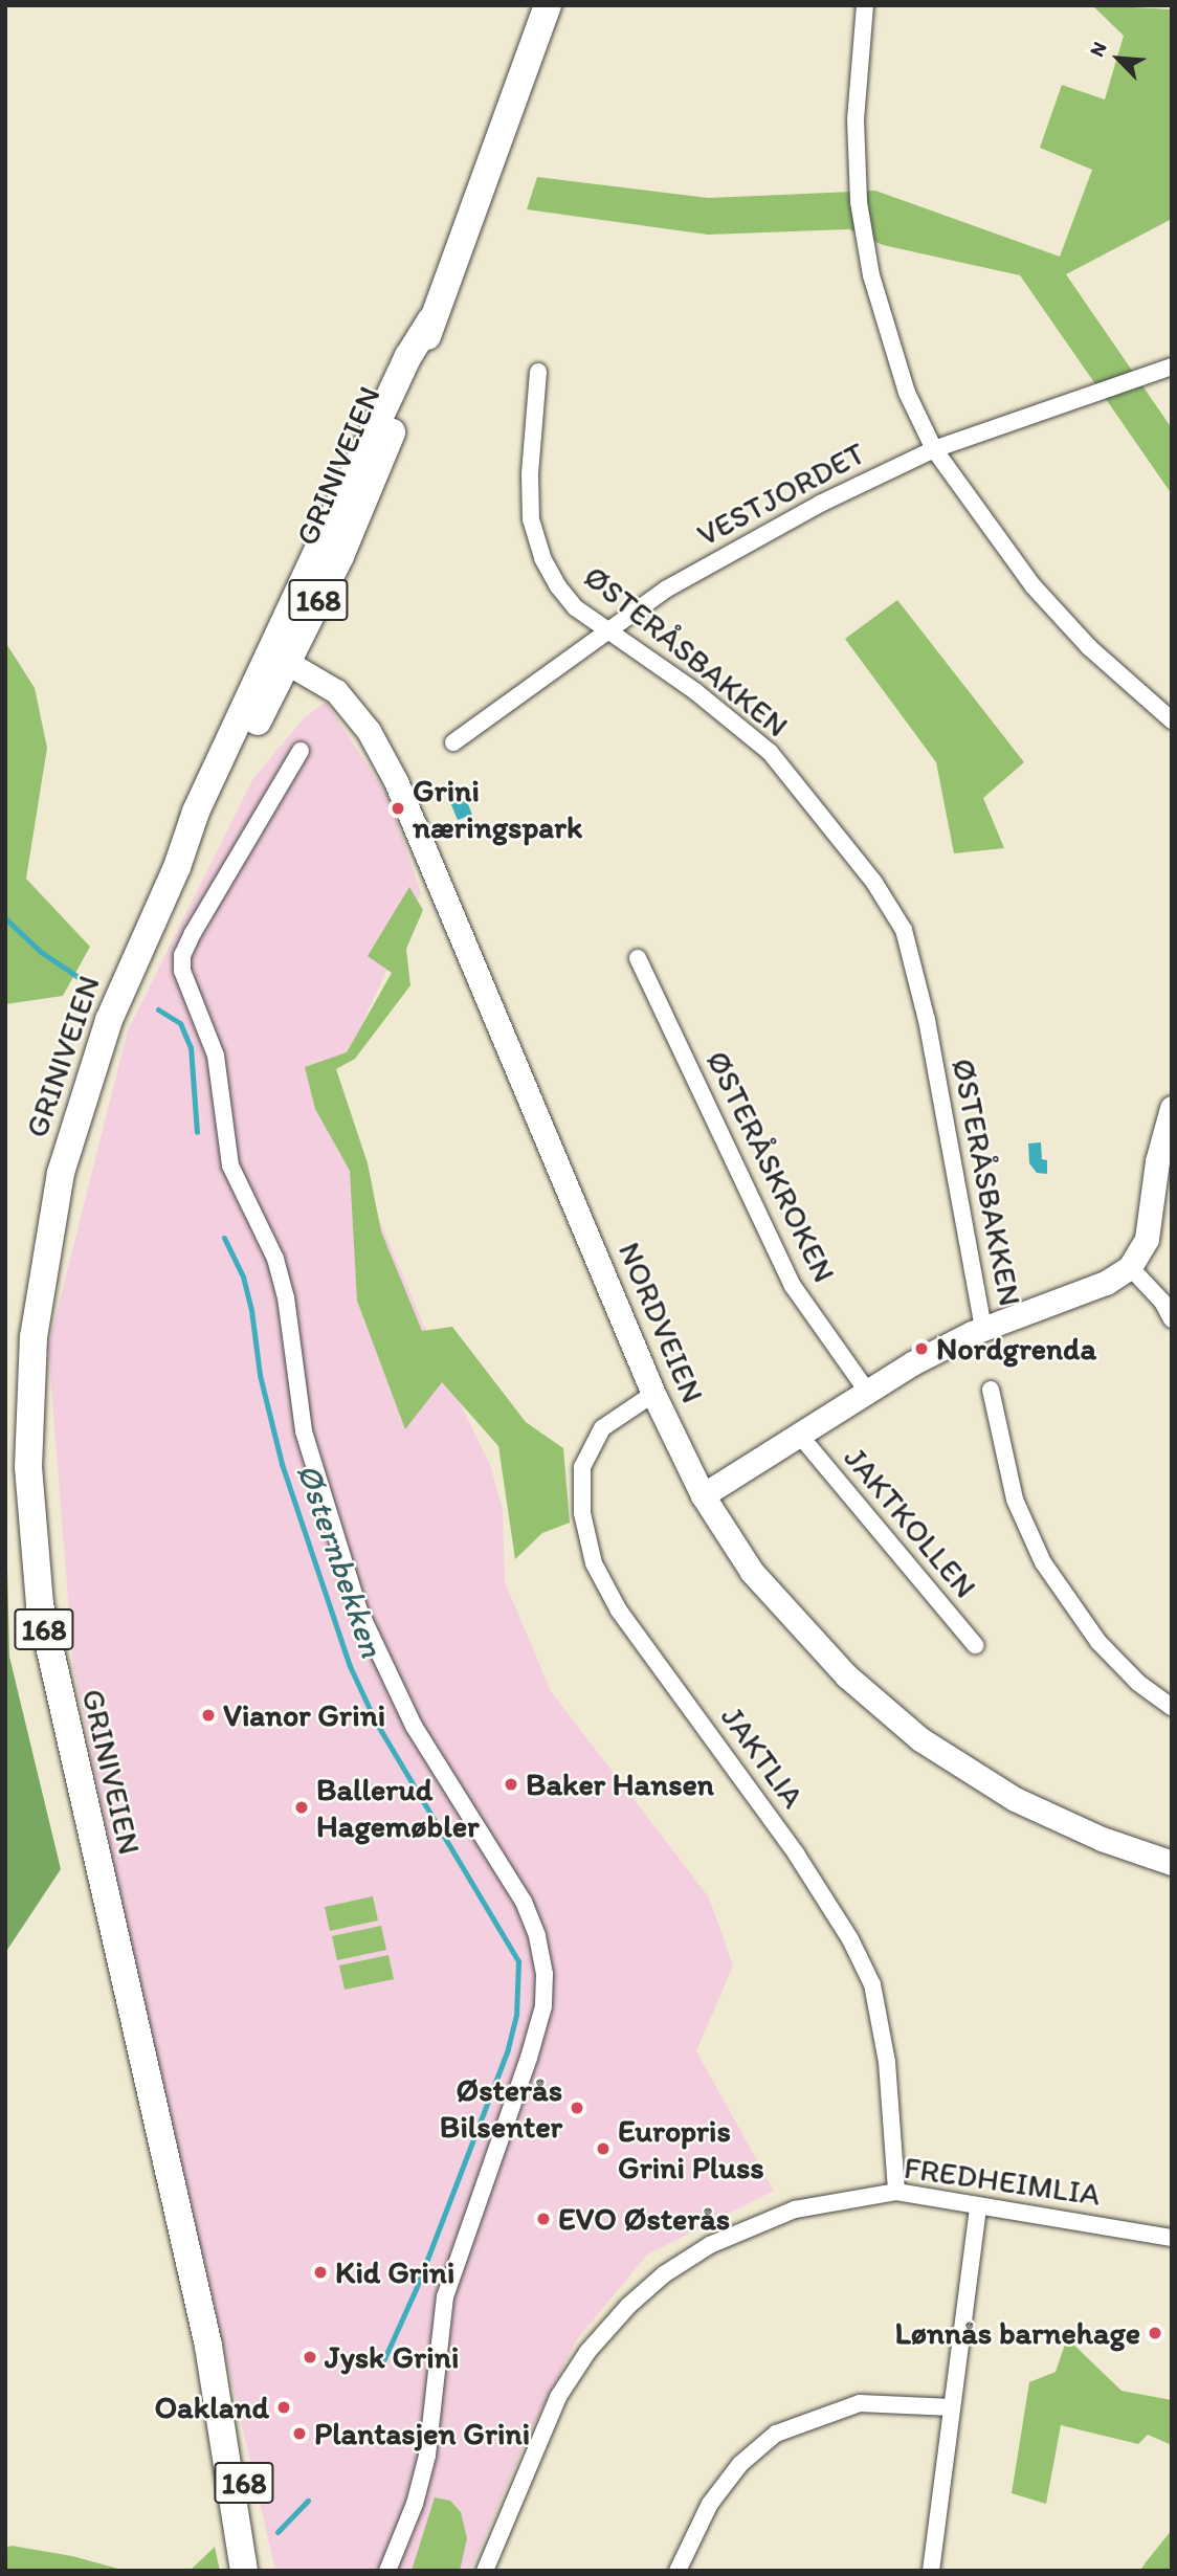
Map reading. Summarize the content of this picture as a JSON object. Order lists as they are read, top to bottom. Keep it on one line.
{"streets":{"main road":["GRINIVEIEN","168","NORDVEIEN"],"street":["VESTJORDET","ØSTERÅSBAKKEN","ØSTERÅSKROKEN","JAKTKOLLEN","JAKTLIA","FREDHEIMLIA"]},"crossings":[["GRINIVEIEN","NORDVEIEN"],["VESTJORDET","ØSTERÅSBAKKEN"],["NORDVEIEN","JAKTLIA"],["JAKTLIA","FREDHEIMLIA"]],"water":["Østernbekken"],"places":["Grini næringspark","Nordgrenda","Vianor Grini","Baker Hansen","Ballerud Hagemøbler","Østerås Bilsenter","Europris Grini Pluss","EVO Østerås","Kid Grini","Lønnås barnehage","Jysk Grini","Oakland","Plantasjen Grini"],"north":"top left"}
